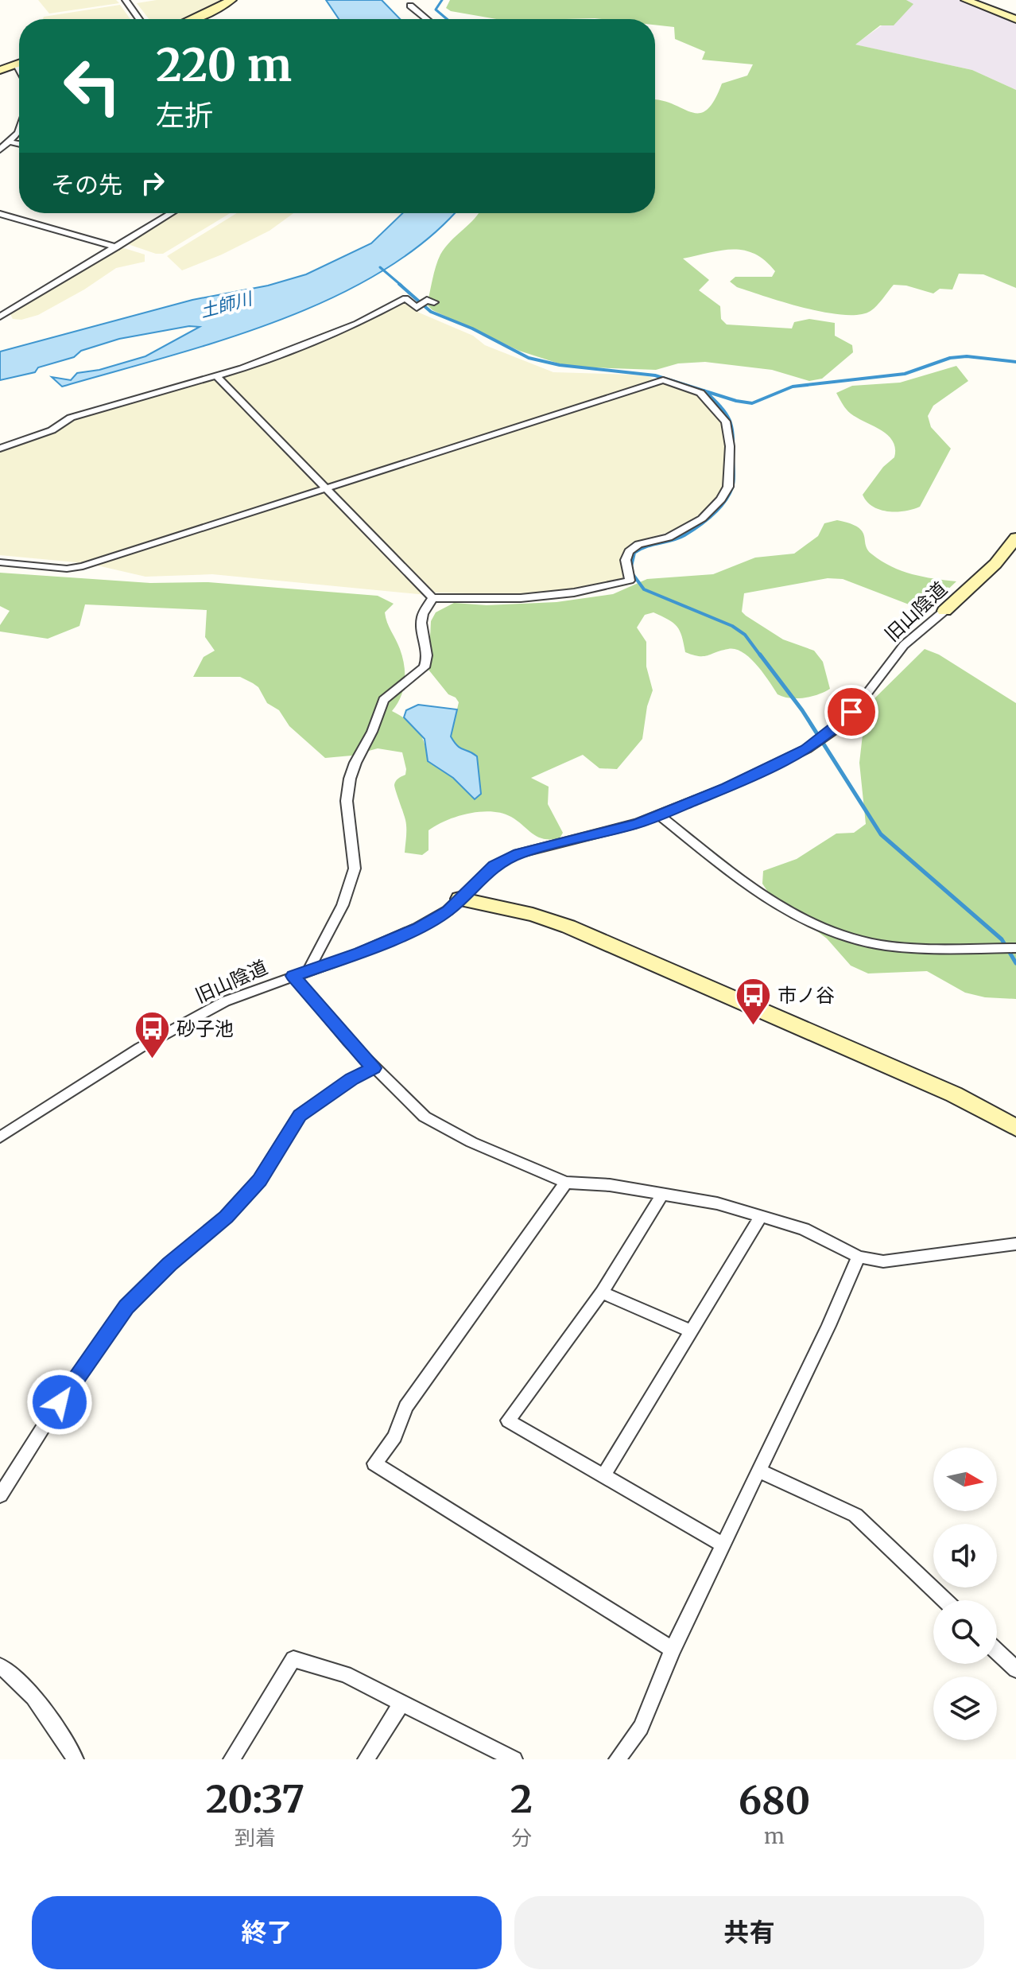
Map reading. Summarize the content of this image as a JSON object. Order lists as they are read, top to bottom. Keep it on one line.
{"streets":{"street":["旧山陰道"]},"water":["土師川"],"places":{"bus stop":["市ノ谷","砂子池"]},"north":"right","page":{"turn":["220 m","左折"],"then":"その先","eta":["20:37","到着","2","分","680","m"],"buttons":["終了","共有"]}}
